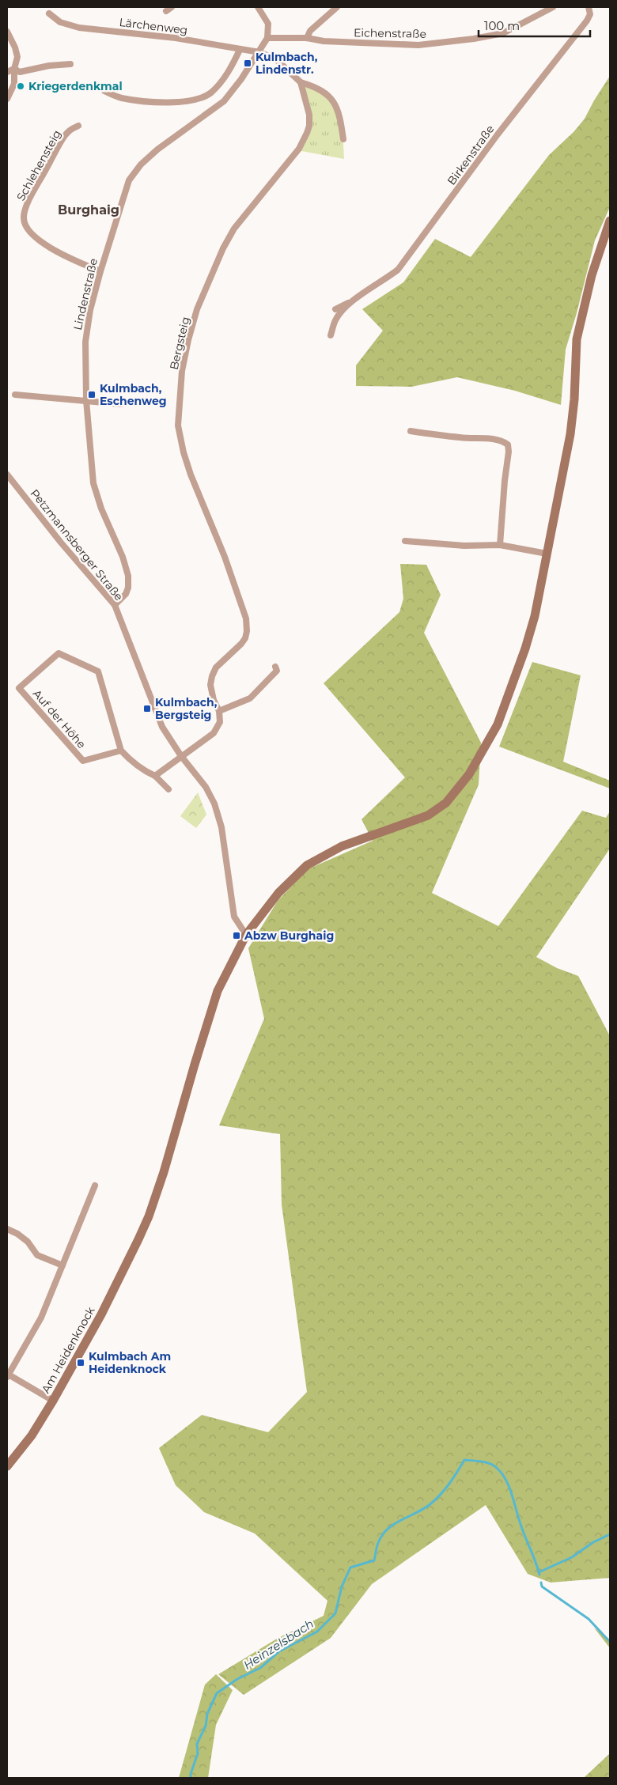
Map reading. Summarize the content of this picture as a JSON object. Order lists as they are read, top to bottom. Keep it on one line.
{"streets":{"street":["Lärchenweg","Eichenstraße","Birkenstraße","Schlehensteig","Lindenstraße","Bergsteig","Petzmannsberger Straße","Auf der Höhe","Am Heidenknock"]},"crossings":[["Lärchenweg","Lindenstraße"],["Eichenstraße","Lindenstraße"],["Schlehensteig","Lindenstraße"],["Lindenstraße","Petzmannsberger Straße"],["Petzmannsberger Straße","Am Heidenknock"]],"districts":["Burghaig"],"water":["Heinzelsbach"],"places":{"transit":["Kulmbach, Lindenstr.","Kulmbach, Eschenweg","Kulmbach, Bergsteig","Abzw Burghaig","Kulmbach Am Heidenknock"],"other":["Kriegerdenkmal"]},"scale_bar":"100 m"}
